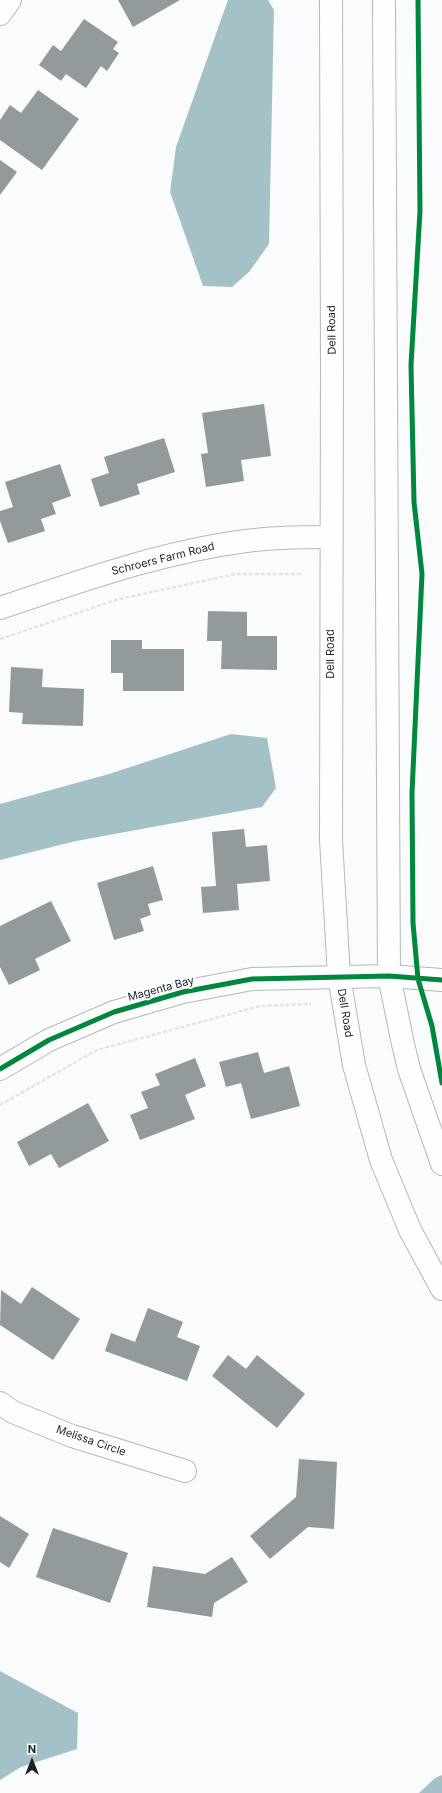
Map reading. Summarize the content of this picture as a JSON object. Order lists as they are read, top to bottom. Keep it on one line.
{"streets":{"main road":["Dell Road","Schroers Farm Road","Magenta Bay","Melissa Circle"]},"crossings":[["Dell Road","Schroers Farm Road"],["Dell Road","Magenta Bay"]],"north":"top"}
